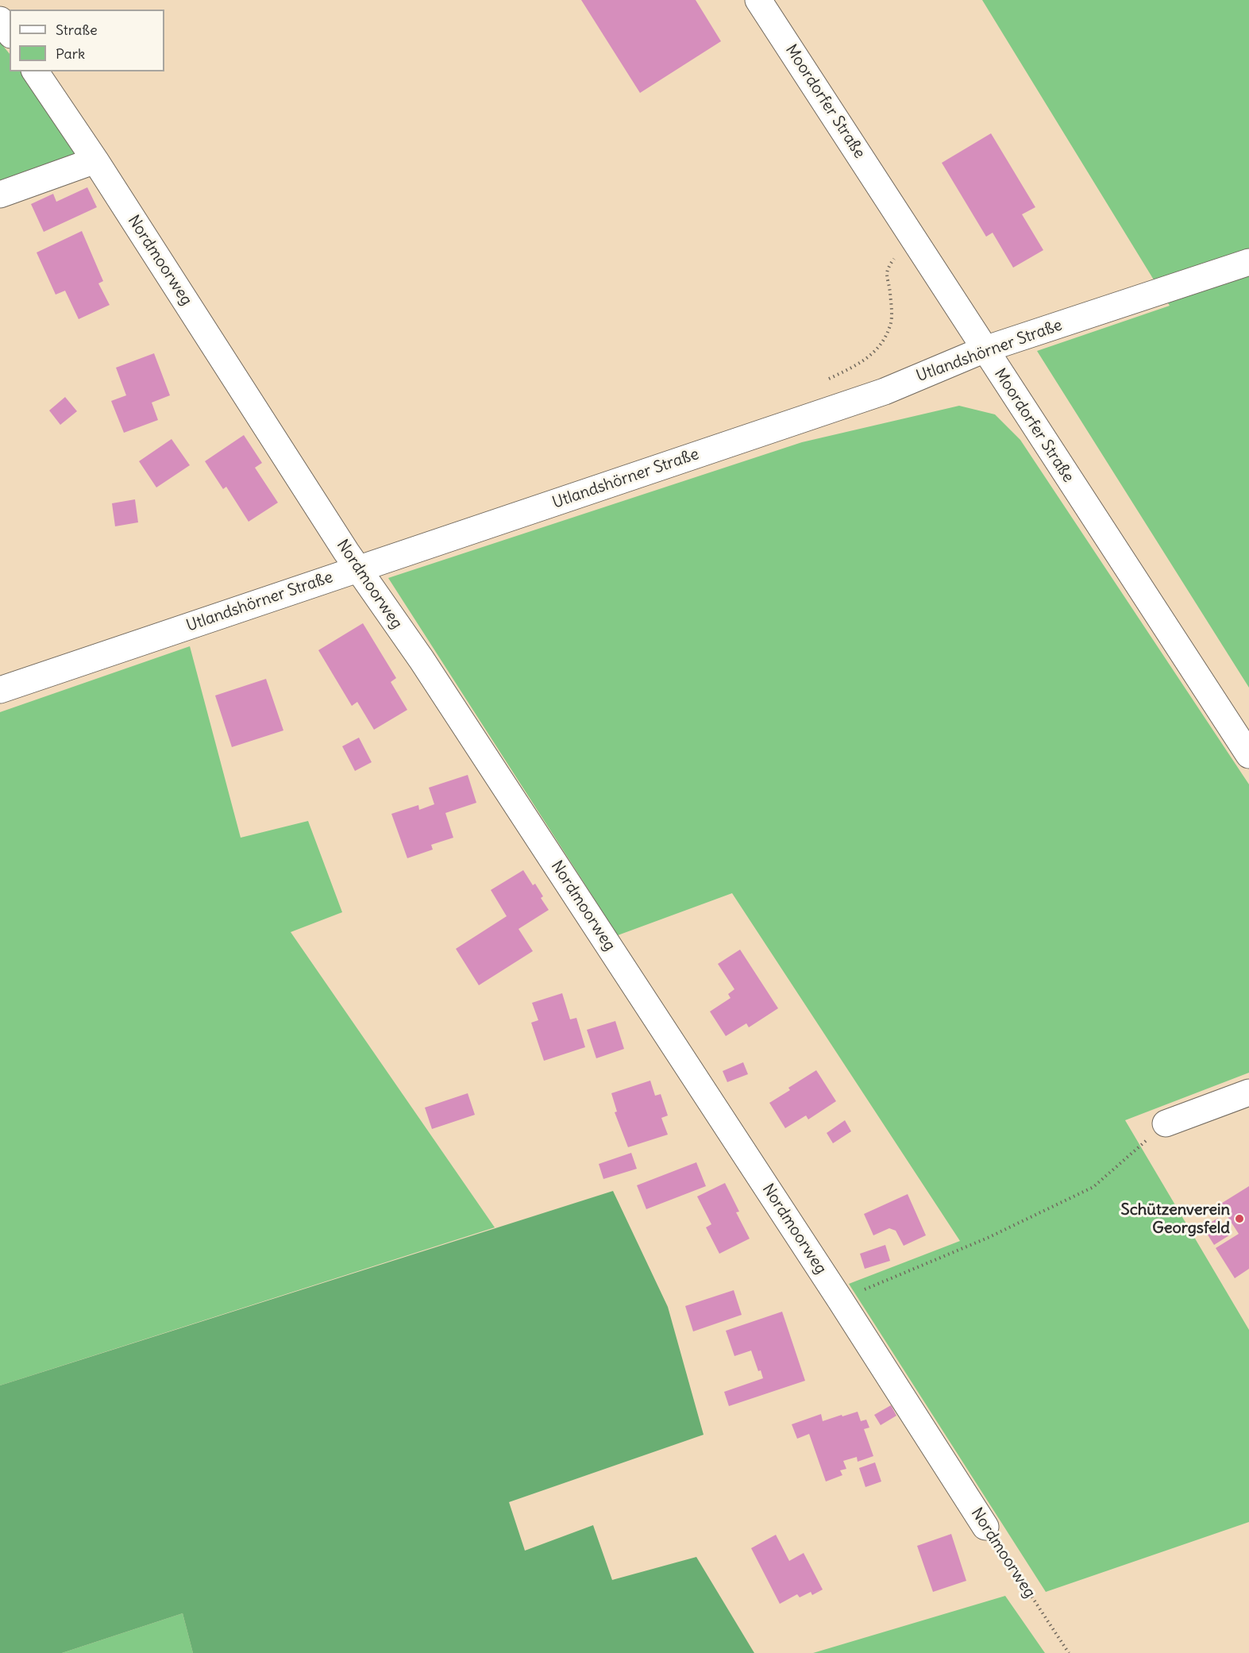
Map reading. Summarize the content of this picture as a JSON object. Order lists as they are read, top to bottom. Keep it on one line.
{"streets":{"street":["Moordorfer Straße","Nordmoorweg","Utlandshörner Straße"]},"crossings":[["Moordorfer Straße","Utlandshörner Straße"],["Nordmoorweg","Utlandshörner Straße"]],"places":["Schützenverein Georgsfeld"],"legend":["Straße","Park"]}
